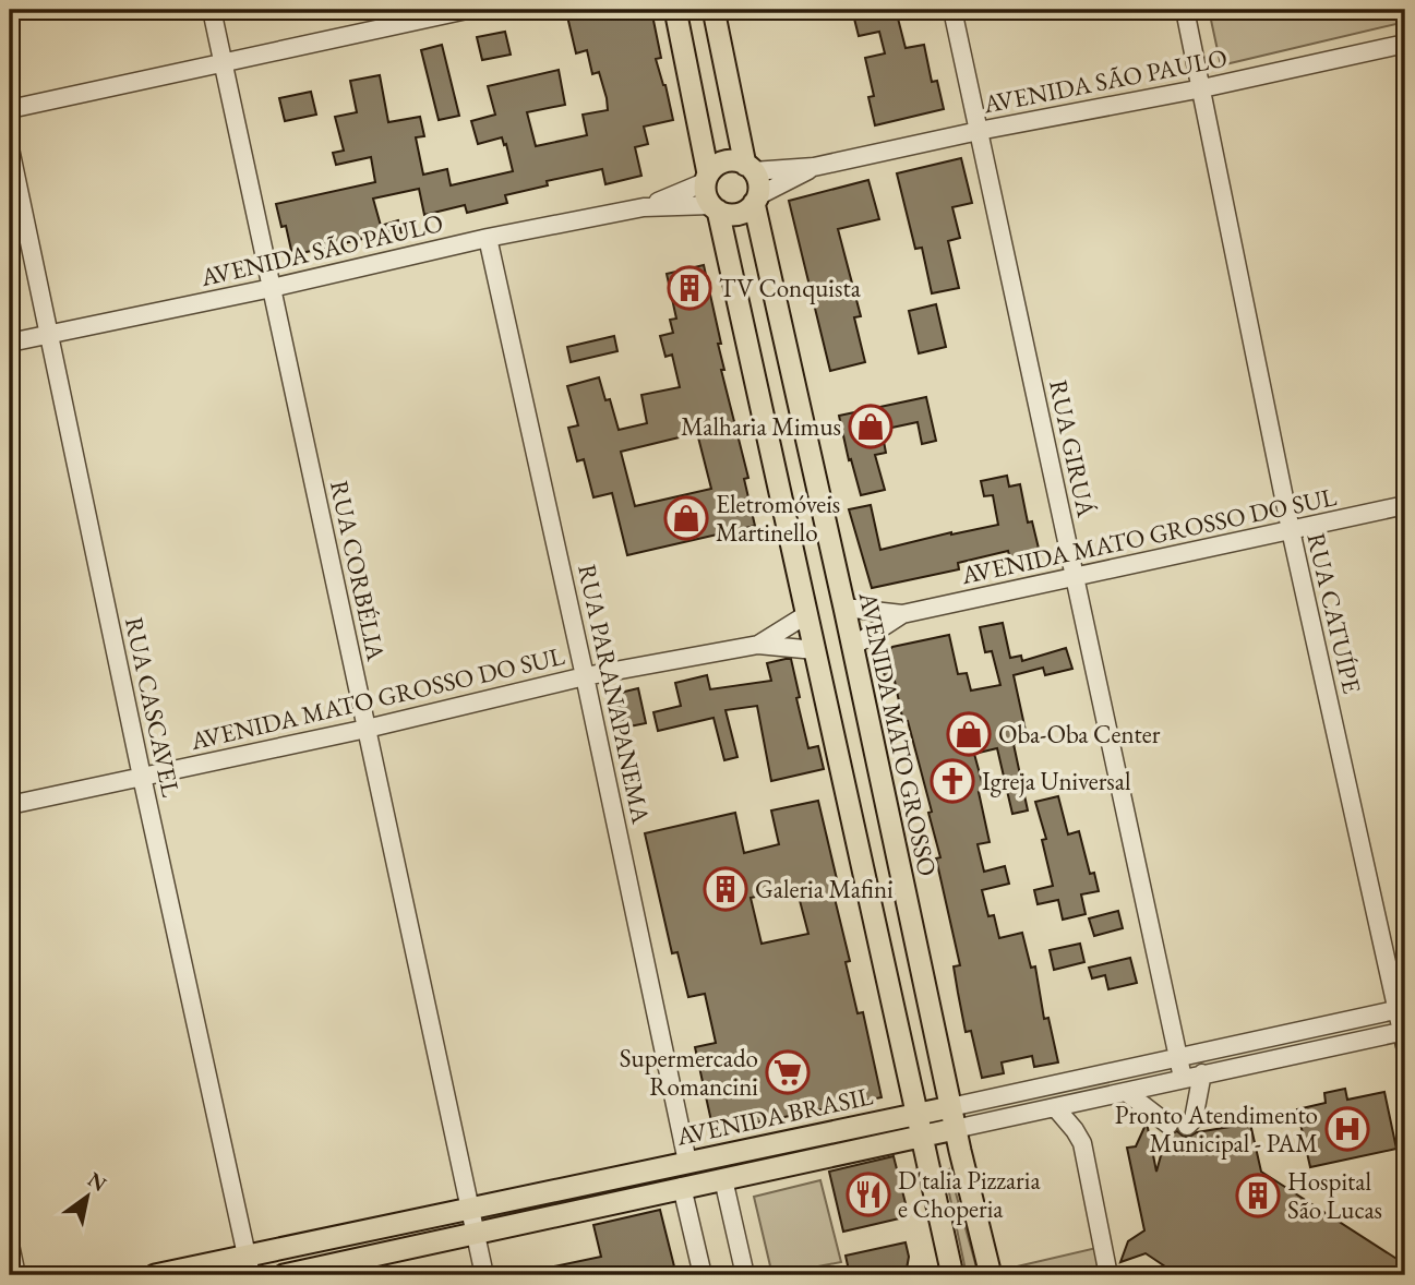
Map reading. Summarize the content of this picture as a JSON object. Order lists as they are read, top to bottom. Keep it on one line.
{"streets":{"main road":["AVENIDA MATO GROSSO","AVENIDA BRASIL"],"street":["AVENIDA SÃO PAULO","RUA GIRUÁ","AVENIDA MATO GROSSO DO SUL","RUA CORBÉLIA","RUA CATUÍPE","RUA PARANAPANEMA","RUA CASCAVEL"]},"crossings":[["AVENIDA SÃO PAULO","RUA GIRUÁ"],["AVENIDA SÃO PAULO","RUA CORBÉLIA"],["AVENIDA SÃO PAULO","RUA CATUÍPE"],["AVENIDA SÃO PAULO","RUA PARANAPANEMA"],["AVENIDA SÃO PAULO","RUA CASCAVEL"],["AVENIDA SÃO PAULO","AVENIDA MATO GROSSO"],["RUA GIRUÁ","AVENIDA MATO GROSSO DO SUL"],["RUA GIRUÁ","AVENIDA BRASIL"],["AVENIDA MATO GROSSO DO SUL","RUA CORBÉLIA"],["AVENIDA MATO GROSSO DO SUL","RUA CATUÍPE"],["AVENIDA MATO GROSSO DO SUL","RUA PARANAPANEMA"],["AVENIDA MATO GROSSO DO SUL","RUA CASCAVEL"],["RUA CORBÉLIA","AVENIDA BRASIL"],["RUA CATUÍPE","AVENIDA BRASIL"],["RUA PARANAPANEMA","AVENIDA BRASIL"],["RUA CASCAVEL","AVENIDA BRASIL"],["AVENIDA MATO GROSSO","AVENIDA BRASIL"]],"places":{"building":["TV Conquista","Galeria Mafini","Hospital São Lucas"],"shop":["Malharia Mimus","Eletromóveis Martinello","Oba-Oba Center"],"church":["Igreja Universal"],"supermarket":["Supermercado Romancini"],"hospital":["Pronto Atendimento Municipal - PAM"],"restaurant":["D'talia Pizzaria e Choperia"]},"north":"top right"}
